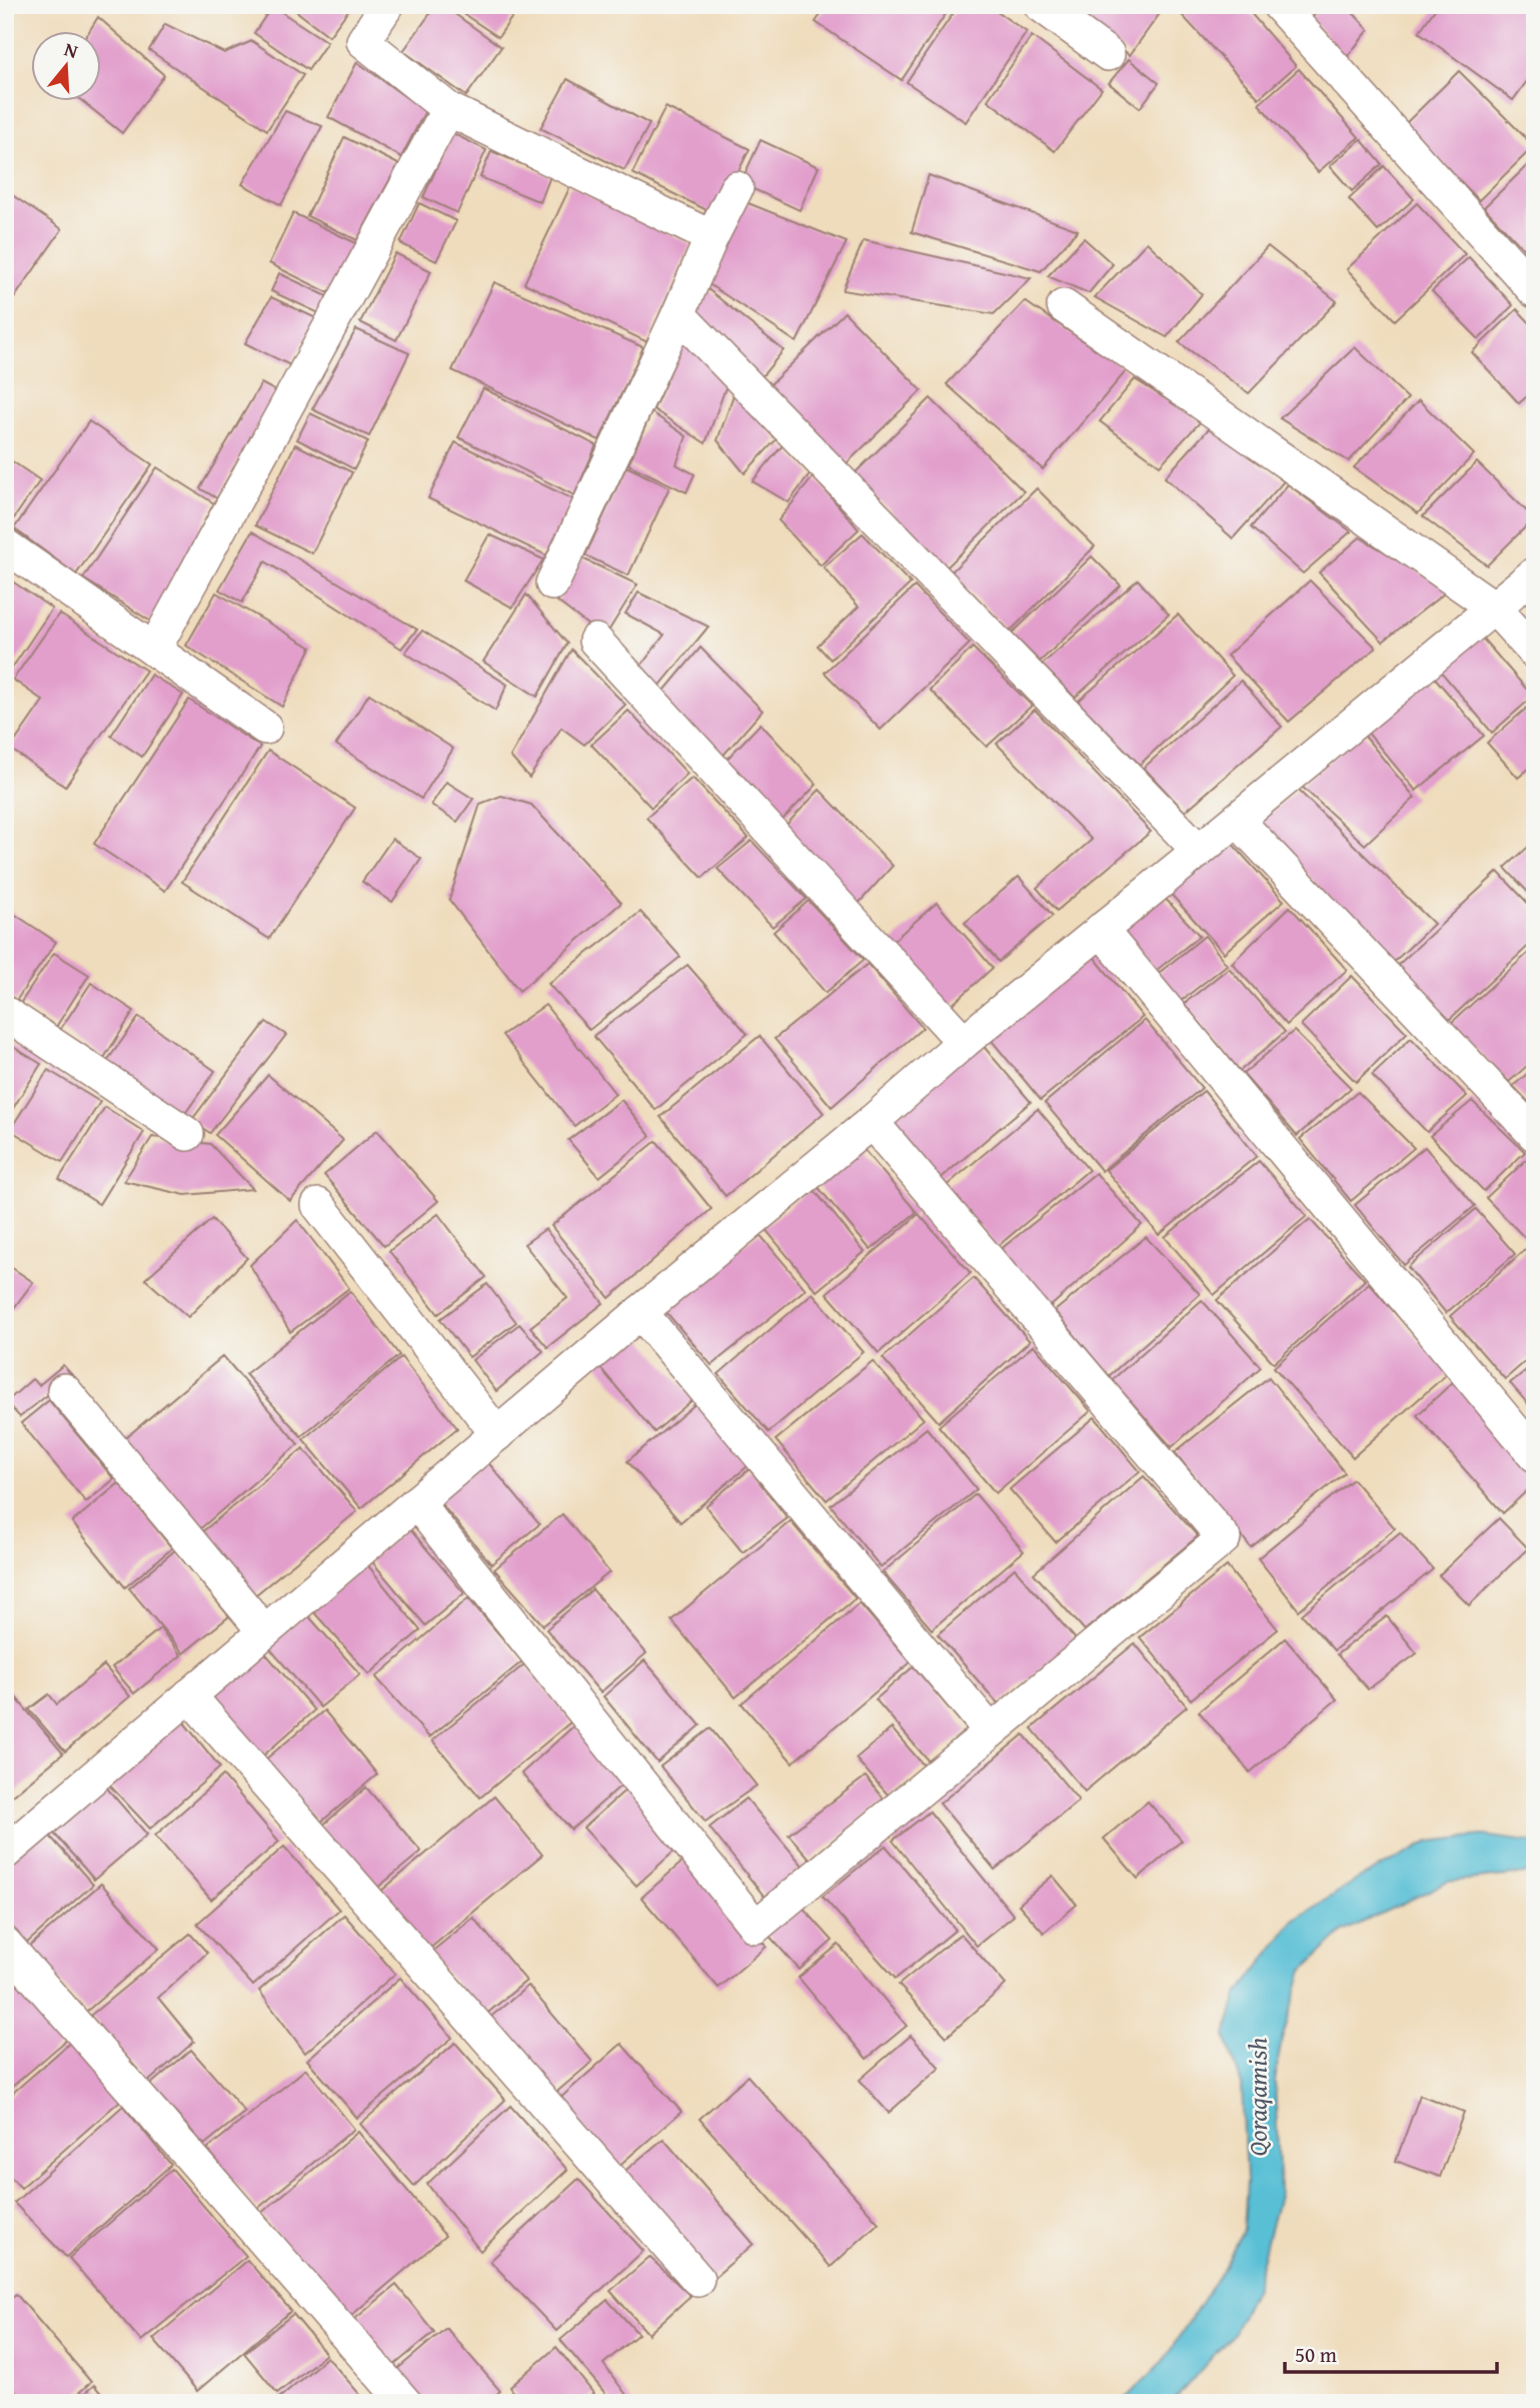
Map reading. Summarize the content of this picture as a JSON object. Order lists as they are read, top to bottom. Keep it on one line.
{"water":["Qoraqamish"],"scale_bar":"50 m","north":"top"}
